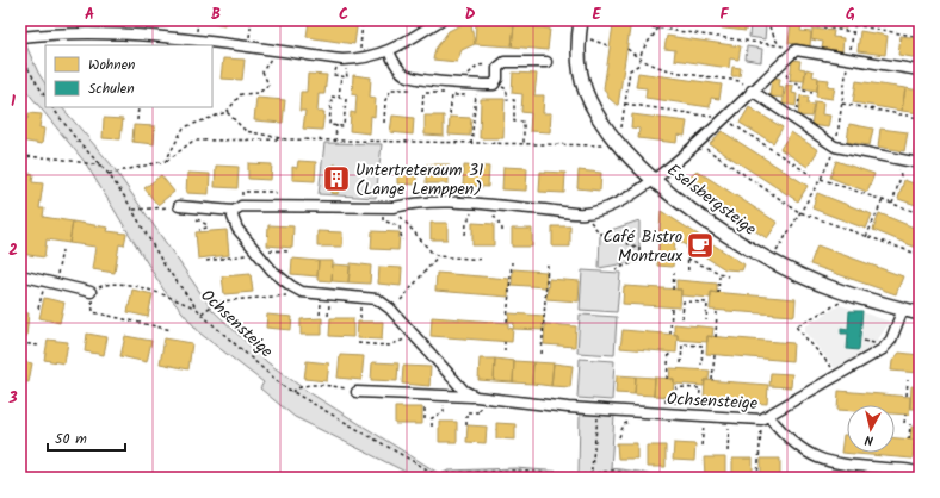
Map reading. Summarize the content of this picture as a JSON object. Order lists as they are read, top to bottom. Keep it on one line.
{"streets":{"street":["Eselsbergsteige","Ochsensteige"]},"crossings":[["Eselsbergsteige","Ochsensteige"]],"places":{"building":["Untertreteraum 31 (Lange Lemppen)"],"cafe":["Café Bistro Montreux"]},"legend":["Wohnen","Schulen"],"scale_bar":"50 m","north":"bottom","grid":{"columns":["A","B","C","D","E","F","G"],"rows":["1","2","3"]}}
